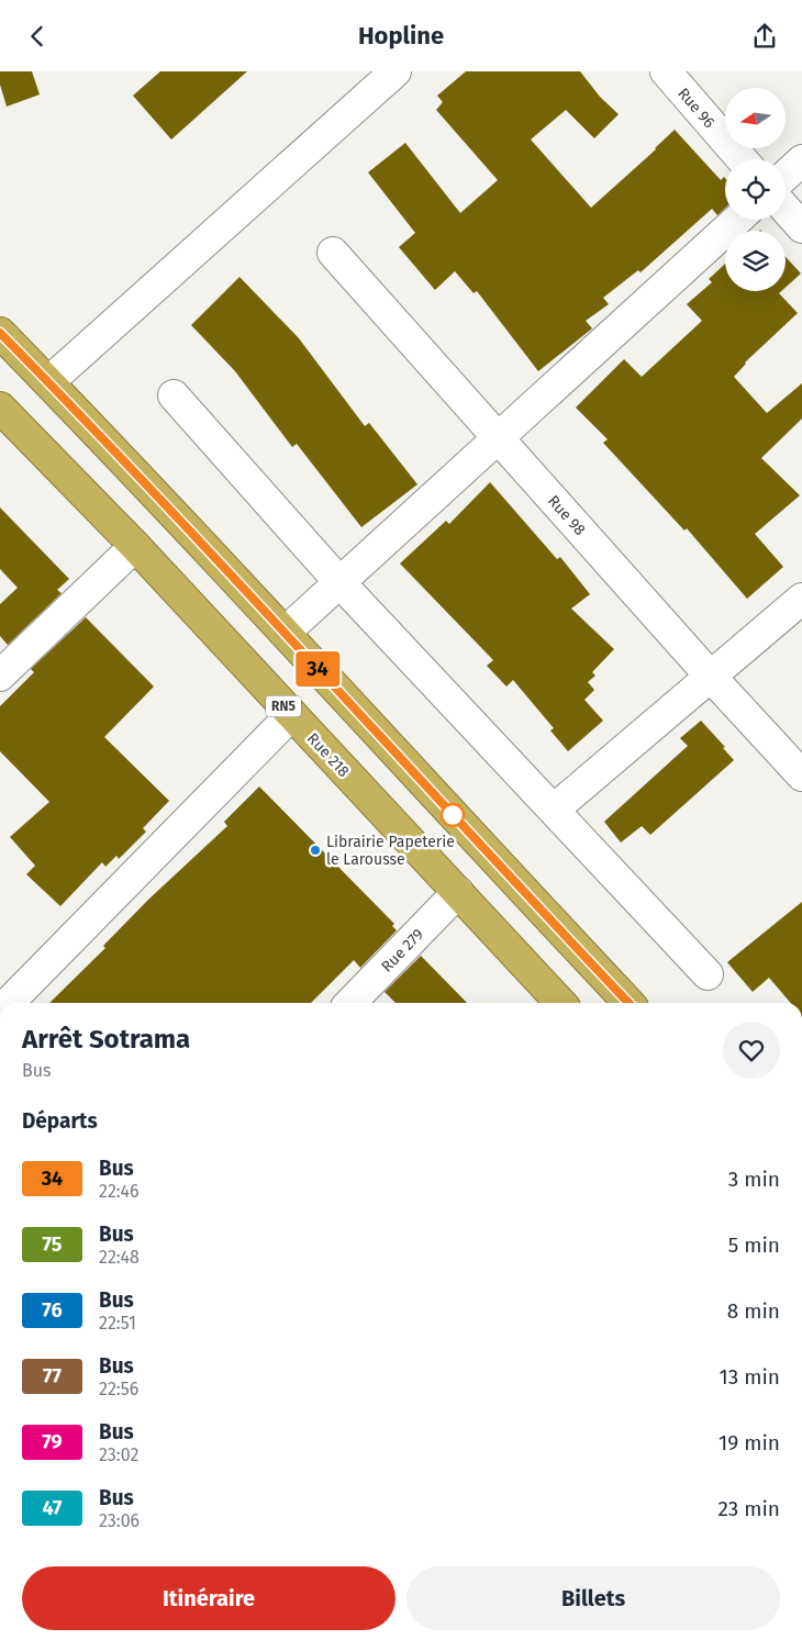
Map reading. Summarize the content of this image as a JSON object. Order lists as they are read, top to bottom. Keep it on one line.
{"streets":{"highway":["RN5","Rue 218"],"street":["Rue 96","Rue 98","Rue 279"]},"crossings":[["Rue 218","Rue 279"]],"places":["Librairie Papeterie le Larousse"],"lines":["bus line 34"],"north":"left","page":{"header":"Hopline","on_map":"34","heading":[["Arrêt Sotrama","Bus"],"Départs"],"list":[{"mark":"34","name":"Bus","note":"22:46","value":"3 min"},{"mark":"75","name":"Bus","note":"22:48","value":"5 min"},{"mark":"76","name":"Bus","note":"22:51","value":"8 min"},{"mark":"77","name":"Bus","note":"22:56","value":"13 min"},{"mark":"79","name":"Bus","note":"23:02","value":"19 min"},{"mark":"47","name":"Bus","note":"23:06","value":"23 min"}],"buttons":["Itinéraire","Billets"]}}
